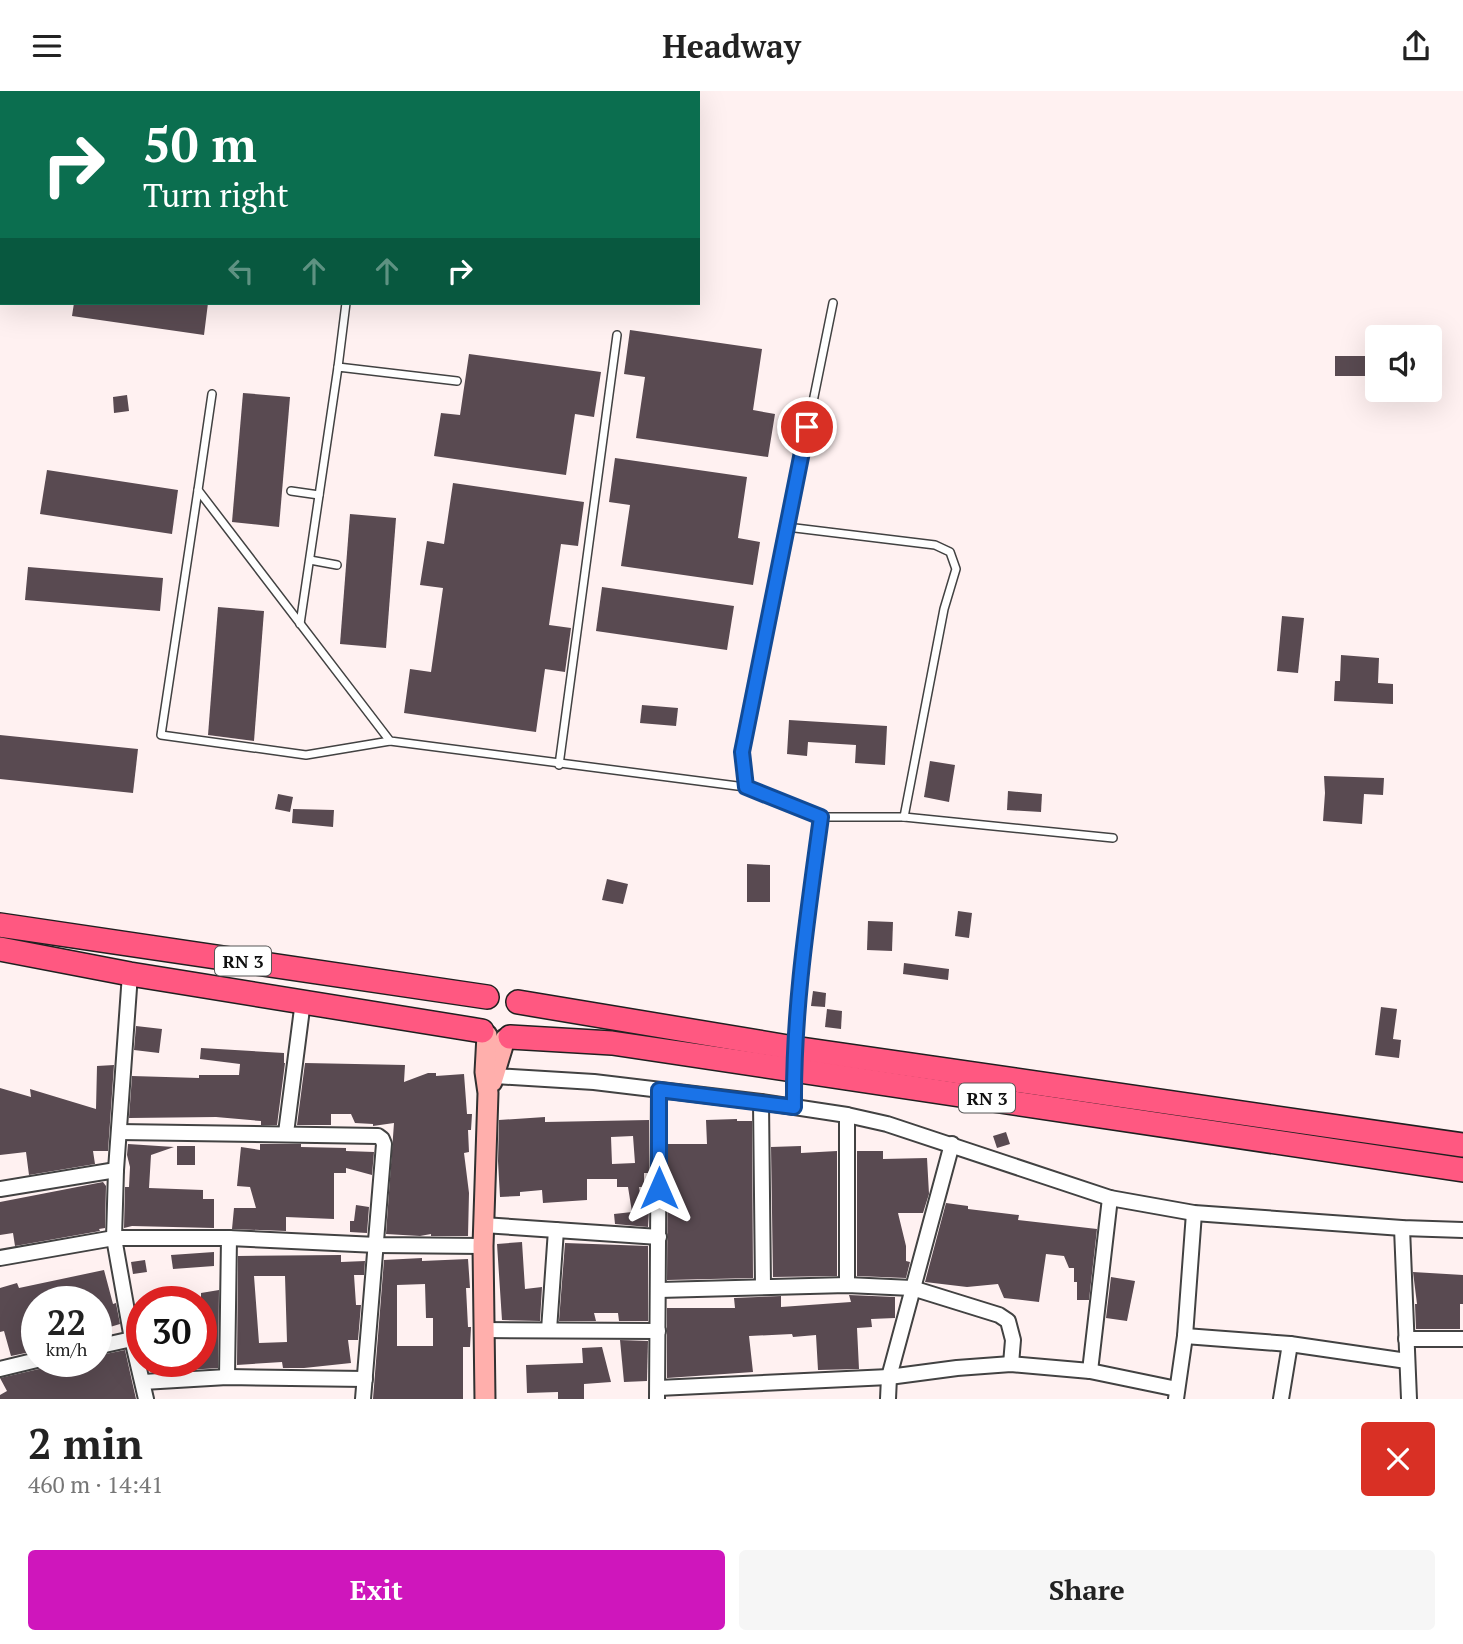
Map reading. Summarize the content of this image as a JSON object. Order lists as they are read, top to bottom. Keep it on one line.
{"streets":{"highway":["RN 3"]},"page":{"header":"Headway","turn":["50 m","Turn right"],"speed":"22 km/h","limit":"30","heading":["2 min","460 m · 14:41"],"buttons":["Exit","Share"]}}
